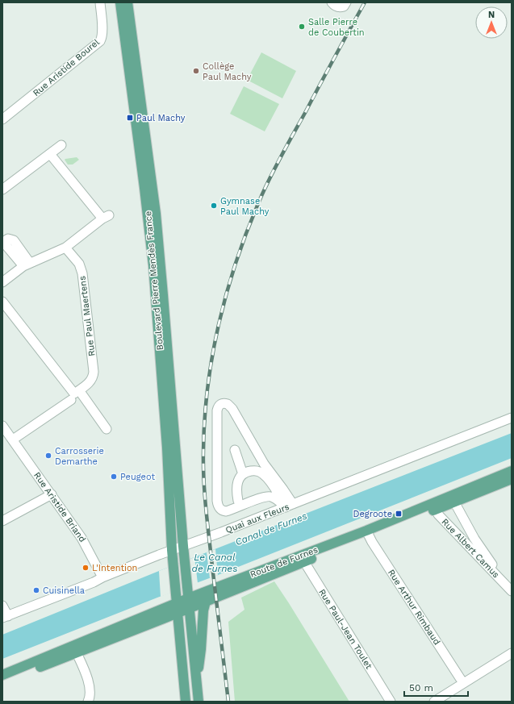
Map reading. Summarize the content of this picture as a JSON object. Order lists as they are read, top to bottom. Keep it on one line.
{"streets":{"main road":["Boulevard Pierre Mendès France","Route de Furnes"],"street":["Rue Aristide Bourel","Rue Paul Maertens","Rue Aristide Briand","Quai aux Fleurs","Rue Albert Camus","Rue Arthur Rimbaud","Rue Paul-Jean Toulet"]},"crossings":[["Boulevard Pierre Mendès France","Quai aux Fleurs"],["Boulevard Pierre Mendès France","Route de Furnes"],["Rue Aristide Briand","Quai aux Fleurs"],["Rue Albert Camus","Route de Furnes"],["Route de Furnes","Rue Arthur Rimbaud"],["Route de Furnes","Rue Paul-Jean Toulet"]],"water":["Canal de Furnes","Le Canal de Furnes"],"places":{"other":["Salle Pierre de Coubertin","Collège Paul Machy","Gymnase Paul Machy","Carrosserie Demarthe","Peugeot","L'Intention","Cuisinella"],"transit":["Paul Machy","Degroote"]},"scale_bar":"50 m","north":"top"}
